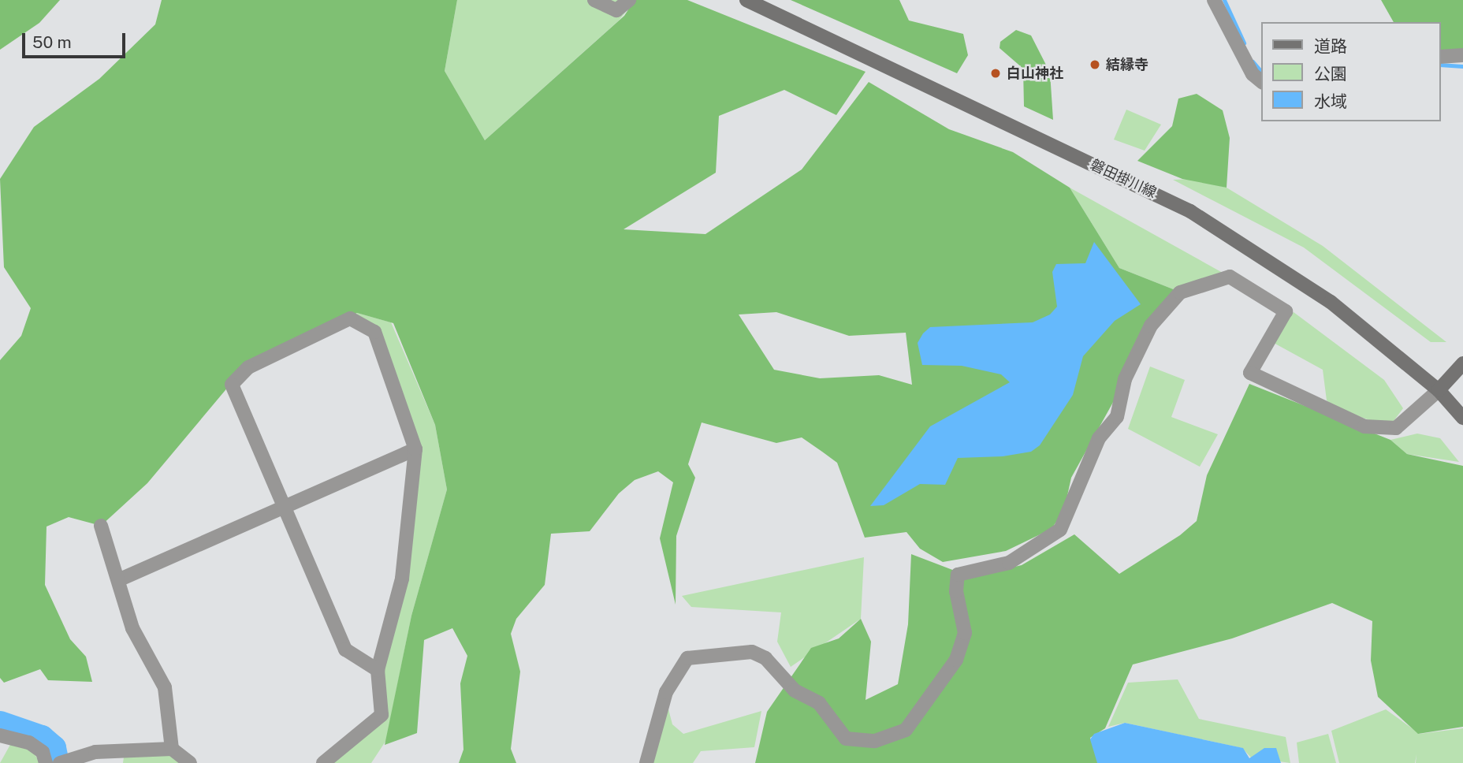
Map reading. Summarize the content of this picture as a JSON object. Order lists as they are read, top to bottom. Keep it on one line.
{"streets":{"main road":["磐田掛川線"]},"places":["結縁寺","白山神社"],"legend":["道路","公園","水域"],"scale_bar":"50 m"}
